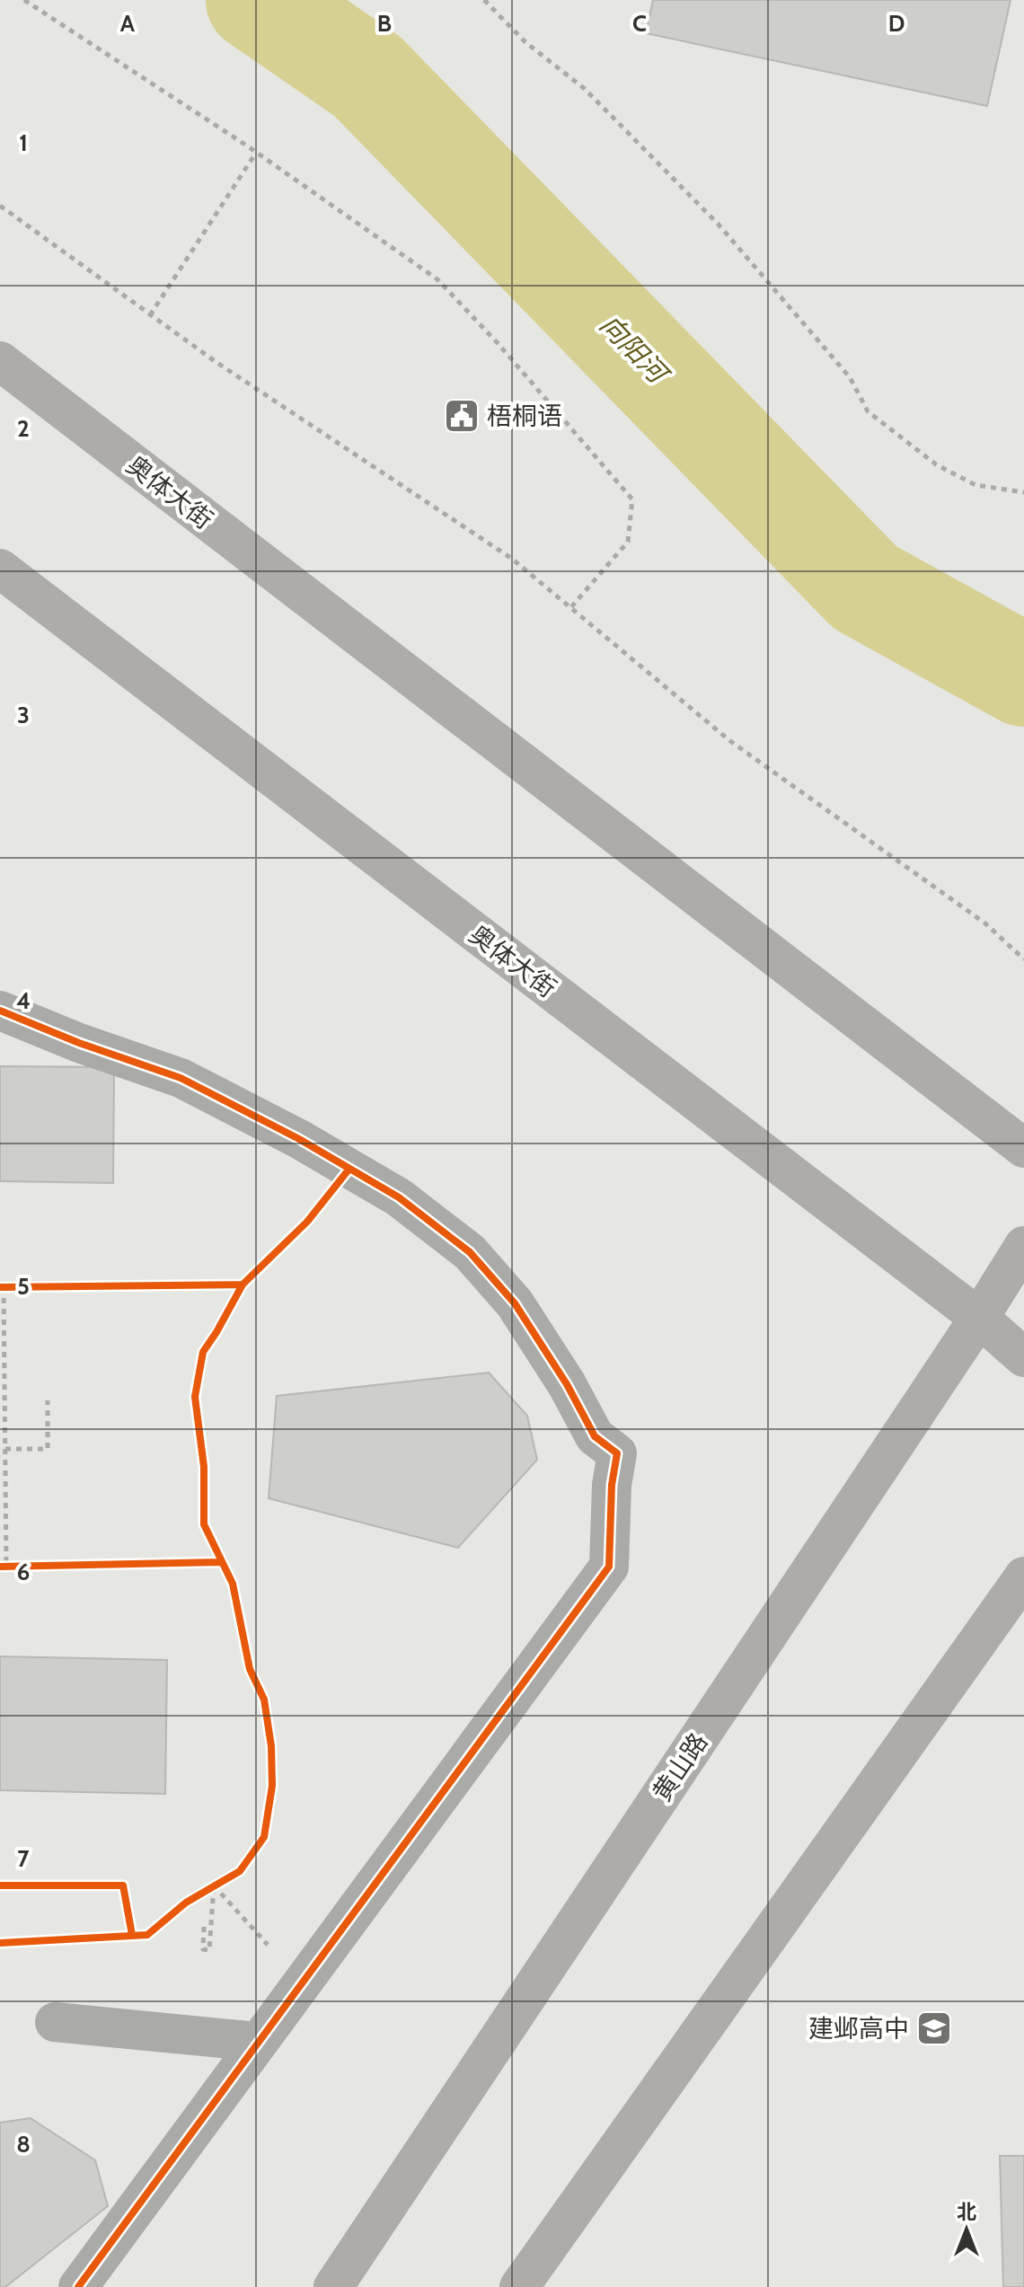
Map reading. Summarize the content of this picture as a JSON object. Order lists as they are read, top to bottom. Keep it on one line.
{"streets":{"main road":["奥体大街","黄山路"]},"crossings":[["奥体大街","黄山路"]],"water":["向阳河"],"places":{"public building":["梧桐语"],"school or university":["建邺高中"]},"north":"top","grid":{"columns":["A","B","C","D"],"rows":["1","2","3","4","5","6","7","8"]}}
